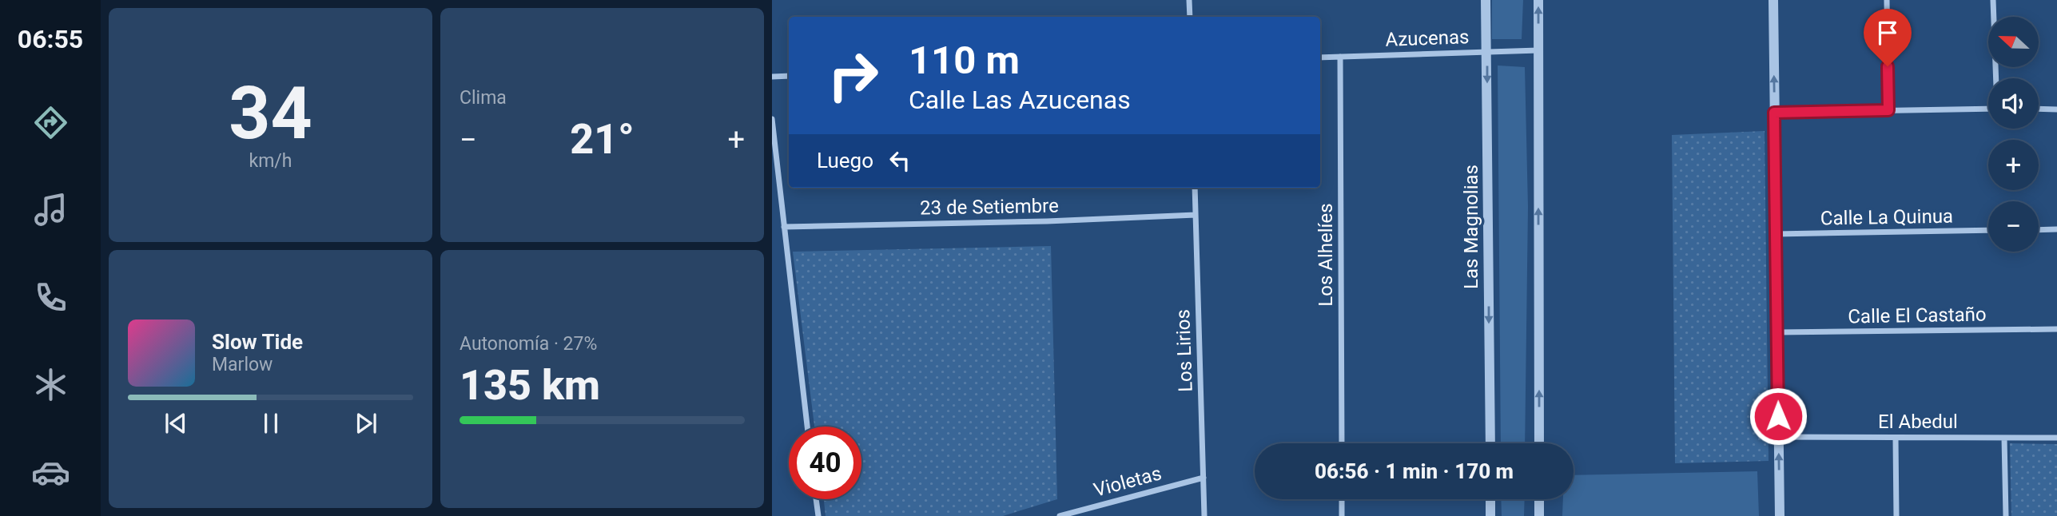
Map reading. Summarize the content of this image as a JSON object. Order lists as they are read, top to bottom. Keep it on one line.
{"streets":{"street":["Azucenas","23 de Setiembre","Calle La Quinua","Las Magnolias","Los Alhelíes","Calle El Castaño","Los Lirios","El Abedul","Violetas"]},"crossings":[["Azucenas","Las Magnolias"],["Azucenas","Los Alhelíes"],["23 de Setiembre","Los Lirios"],["Los Lirios","Violetas"]],"north":"left","page":{"tabs":"06:55","tile":[["34","km/h"],"Clima",["Autonomía · 27%","135 km"]],"map_buttons":["+","−"],"turn":["110 m","Calle Las Azucenas"],"heat":["−","21°","+"],"then":"Luego","song":["Slow Tide","Marlow"],"limit":"40","trip":"06:56 · 1 min · 170 m"}}
